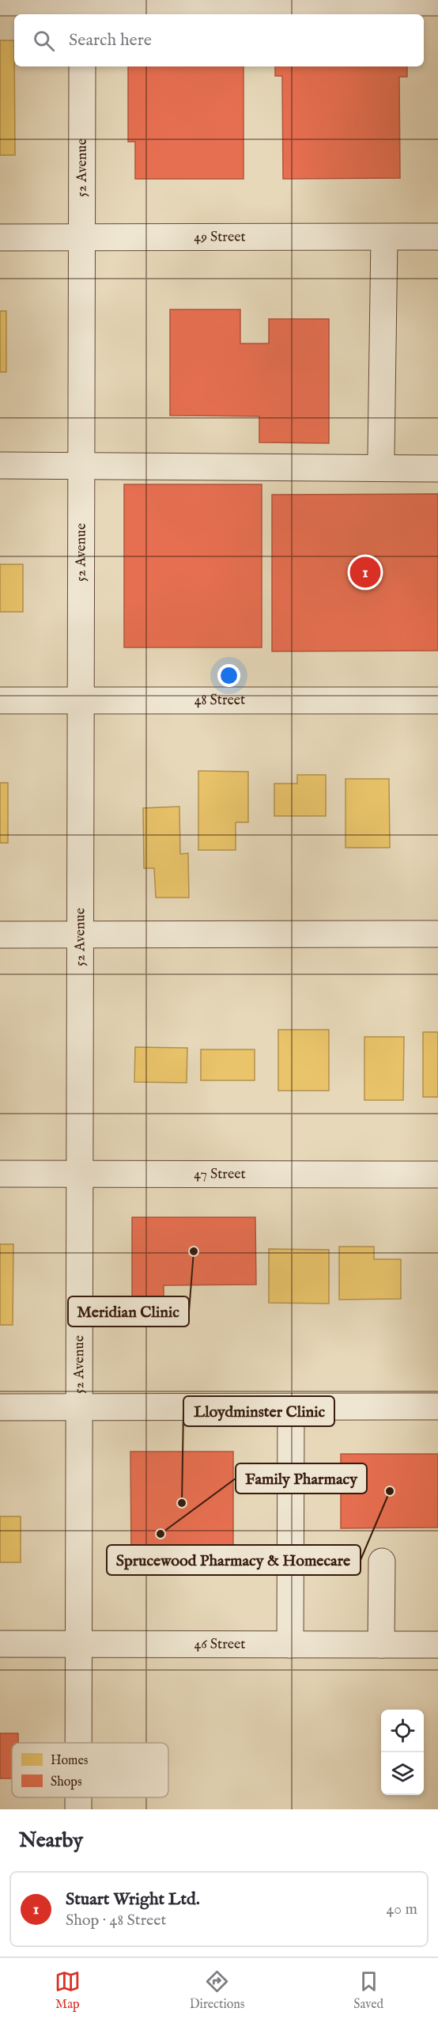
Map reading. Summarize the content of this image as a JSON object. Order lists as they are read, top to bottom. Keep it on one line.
{"streets":{"street":["52 Avenue","49 Street","48 Street","47 Street","46 Street"]},"crossings":[["52 Avenue","49 Street"],["52 Avenue","48 Street"],["52 Avenue","47 Street"],["52 Avenue","46 Street"]],"places":["Meridian Clinic","Sprucewood Pharmacy & Homecare","Lloydminster Clinic","Family Pharmacy"],"legend":["Homes","Shops"],"page":{"search":"Search here","pins":"1","heading":"Nearby","list":[{"mark":"1","name":"Stuart Wright Ltd.","note":"Shop · 48 Street","value":"40 m"}],"nav":["Map","Directions","Saved"]}}
